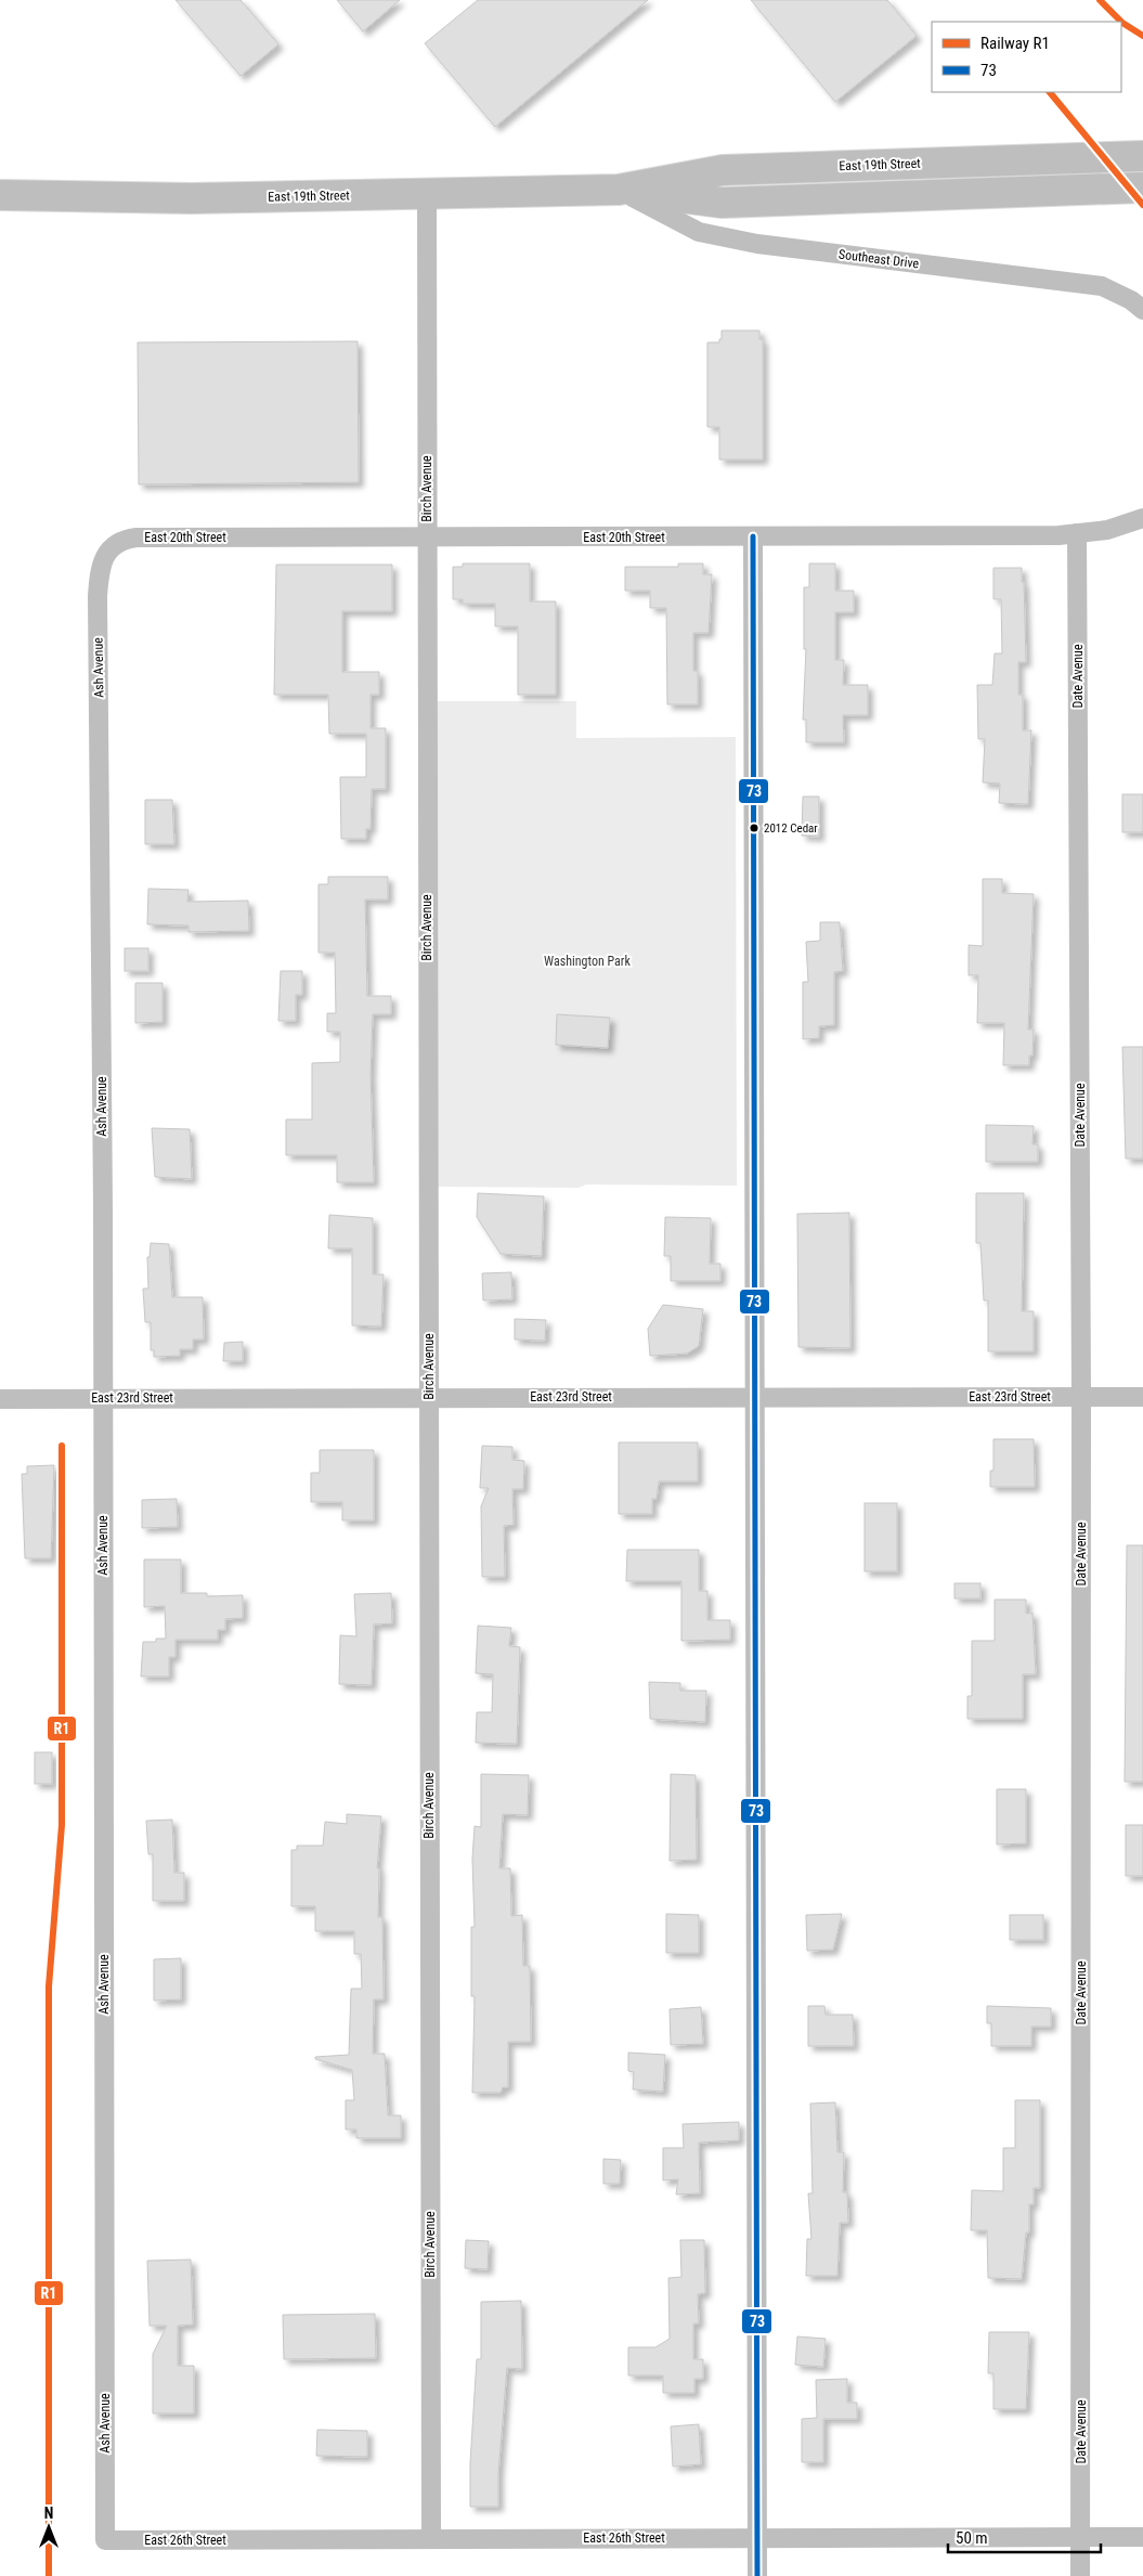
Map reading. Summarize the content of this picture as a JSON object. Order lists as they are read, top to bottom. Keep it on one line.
{"streets":{"main road":["East 19th Street"],"street":["Southeast Drive","Birch Avenue","East 20th Street","Ash Avenue","Date Avenue","East 23rd Street","East 26th Street"]},"crossings":[["East 19th Street","Southeast Drive"],["East 19th Street","Birch Avenue"],["Birch Avenue","East 20th Street"],["Birch Avenue","East 23rd Street"],["Birch Avenue","East 26th Street"],["East 20th Street","Ash Avenue"],["East 20th Street","Date Avenue"],["Ash Avenue","East 23rd Street"],["Ash Avenue","East 26th Street"],["Date Avenue","East 23rd Street"],["Date Avenue","East 26th Street"]],"parks":["Washington Park"],"places":["2012 Cedar"],"lines":["rail line R1","transit line 73"],"legend":["Railway R1","73"],"scale_bar":"50 m","north":"top"}
